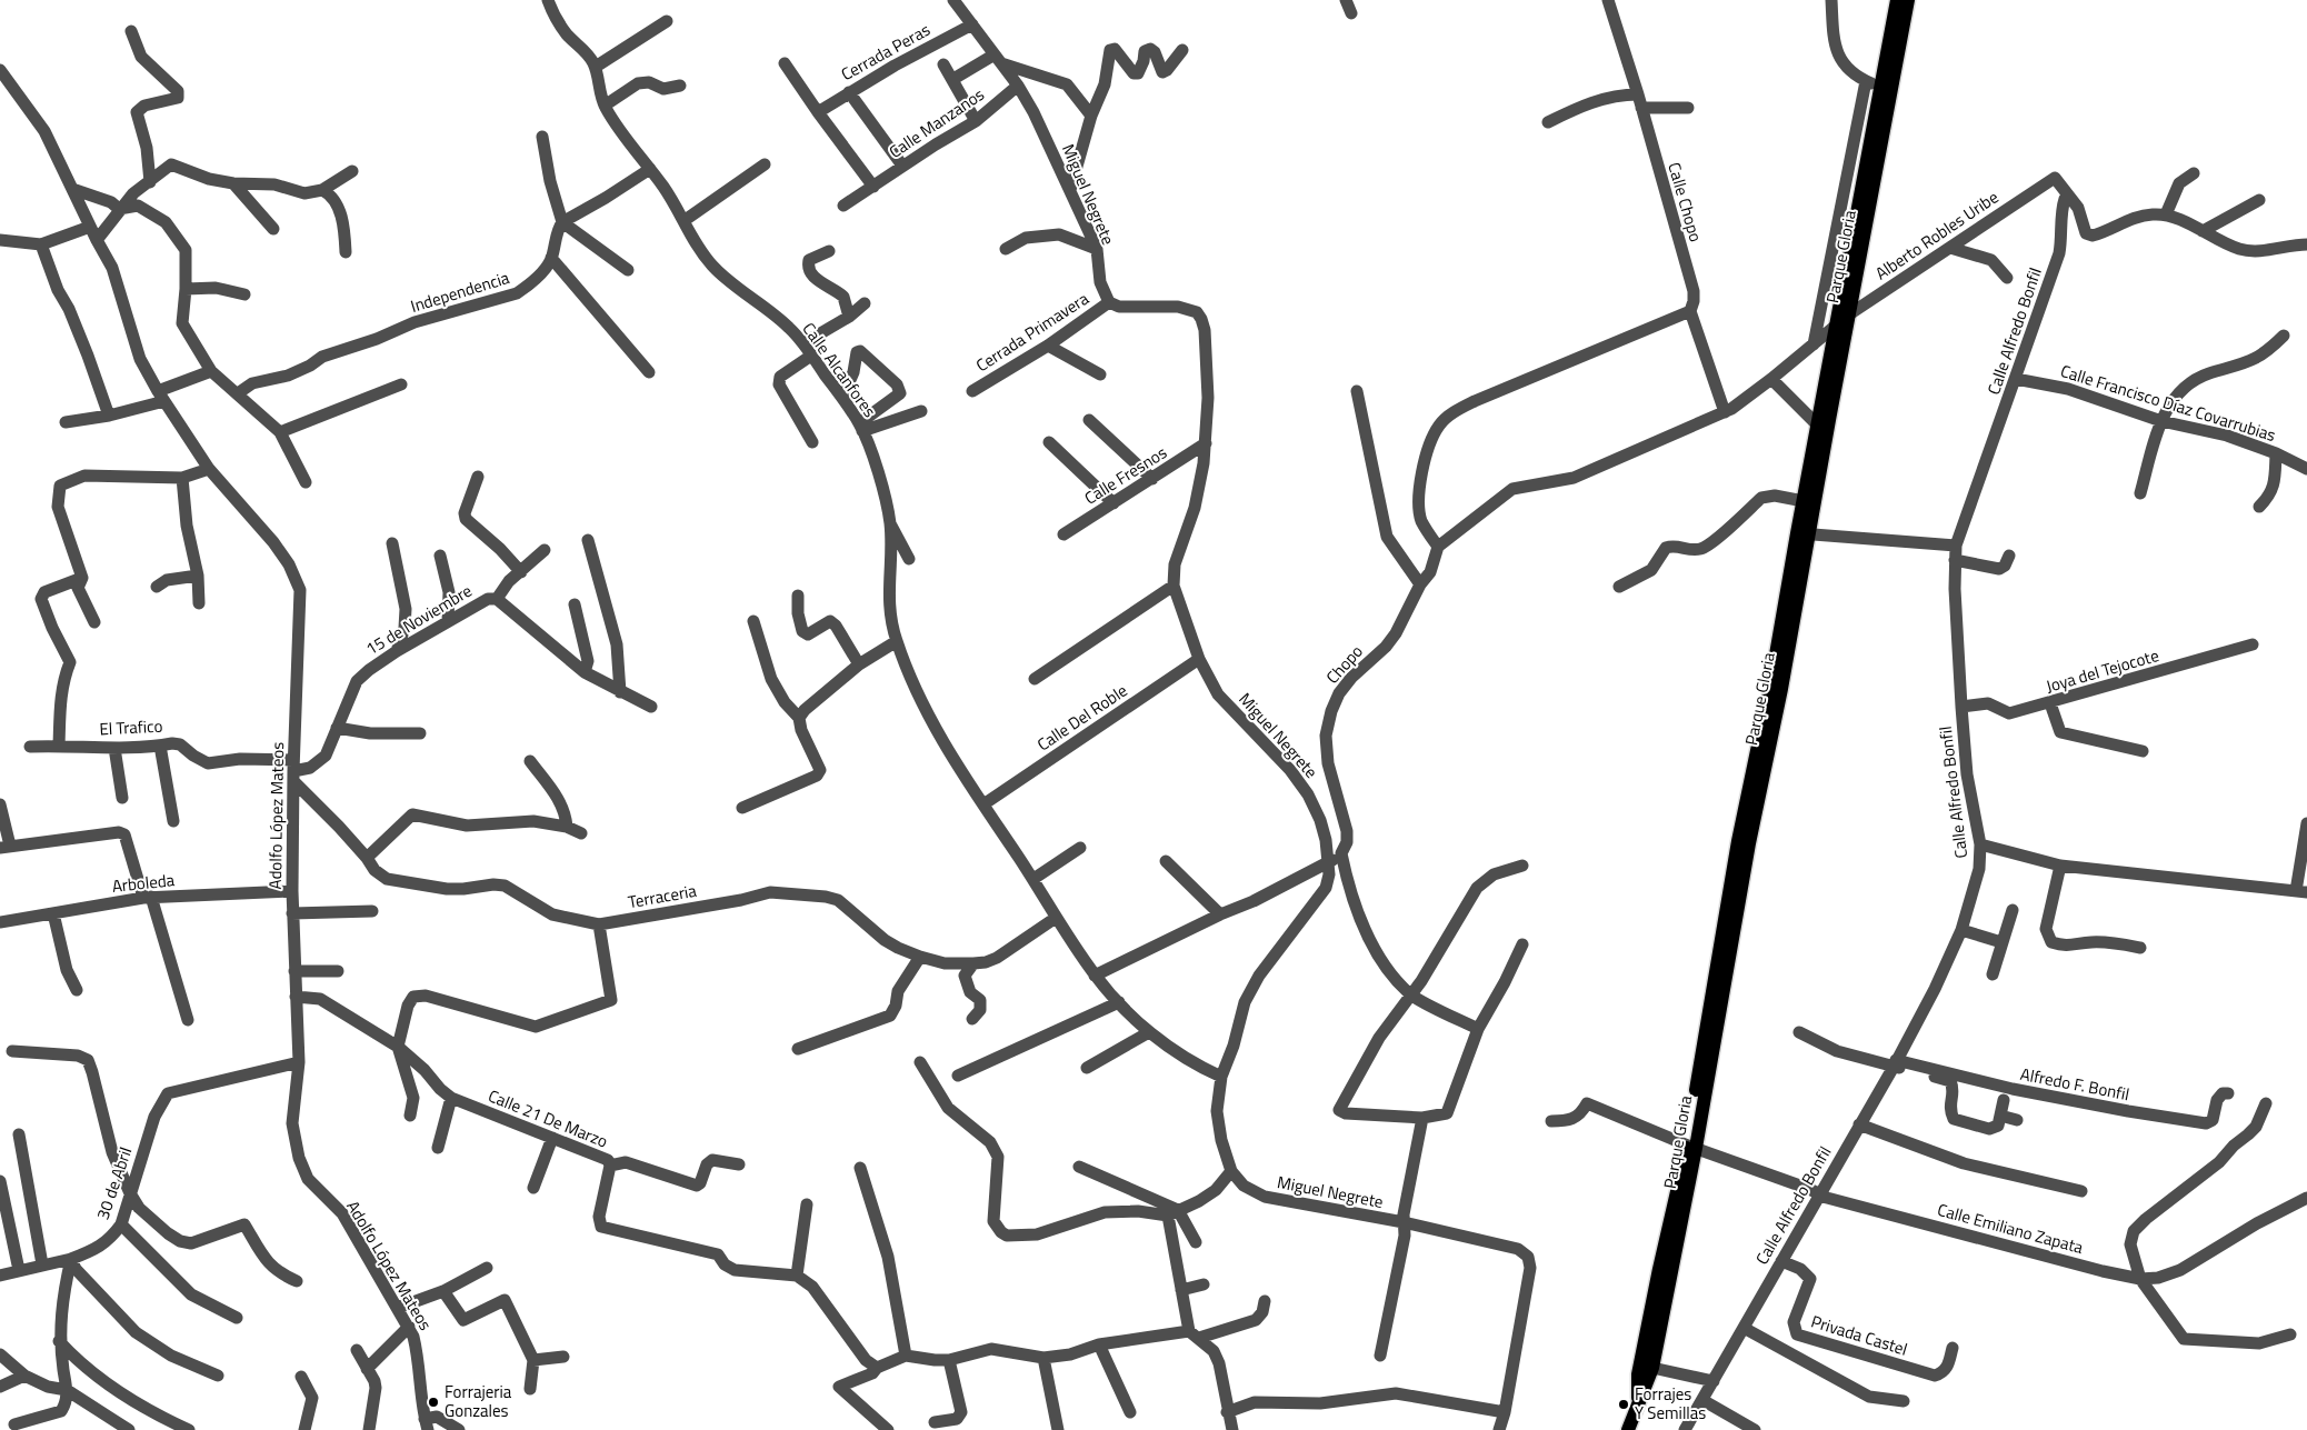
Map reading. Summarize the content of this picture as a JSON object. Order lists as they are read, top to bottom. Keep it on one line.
{"streets":{"main road":["Parque Gloria"],"street":["Cerrada Peras","Calle Manzanos","Miguel Negrete","Calle Chopo","Alberto Robles Uribe","Independencia","Calle Alfredo Bonfil","Cerrada Primavera","Calle Alcanfores","Calle Francisco Díaz Covarrubias","Calle Fresnos","15 de Noviembre","Chopo","Joya del Tejocote","Calle Del Roble","El Trafico","Adolfo López Mateos","Arboleda","Terraceria","Alfredo F. Bonfil","Calle 21 De Marzo","30 de Abril","Calle Emiliano Zapata","Privada Castel"]},"crossings":[["Cerrada Peras","Miguel Negrete"],["Calle Manzanos","Miguel Negrete"],["Miguel Negrete","Cerrada Primavera"],["Miguel Negrete","Calle Fresnos"],["Miguel Negrete","Calle Del Roble"],["Calle Chopo","Alberto Robles Uribe"],["Alberto Robles Uribe","Parque Gloria"],["Alberto Robles Uribe","Calle Alfredo Bonfil"],["Parque Gloria","Calle Emiliano Zapata"],["Calle Alfredo Bonfil","Calle Francisco Díaz Covarrubias"],["Calle Alfredo Bonfil","Joya del Tejocote"],["Calle Alfredo Bonfil","Alfredo F. Bonfil"],["Calle Alfredo Bonfil","Calle Emiliano Zapata"],["Calle Alfredo Bonfil","Privada Castel"],["Calle Alcanfores","Calle Del Roble"],["Calle Alcanfores","Terraceria"],["15 de Noviembre","El Trafico"],["15 de Noviembre","Adolfo López Mateos"],["15 de Noviembre","Terraceria"],["El Trafico","Adolfo López Mateos"],["El Trafico","Terraceria"],["Adolfo López Mateos","Arboleda"],["Adolfo López Mateos","Terraceria"],["Adolfo López Mateos","Calle 21 De Marzo"],["Adolfo López Mateos","30 de Abril"]],"places":["Forrajeria Gonzales","Forrajes Y Semillas"]}
